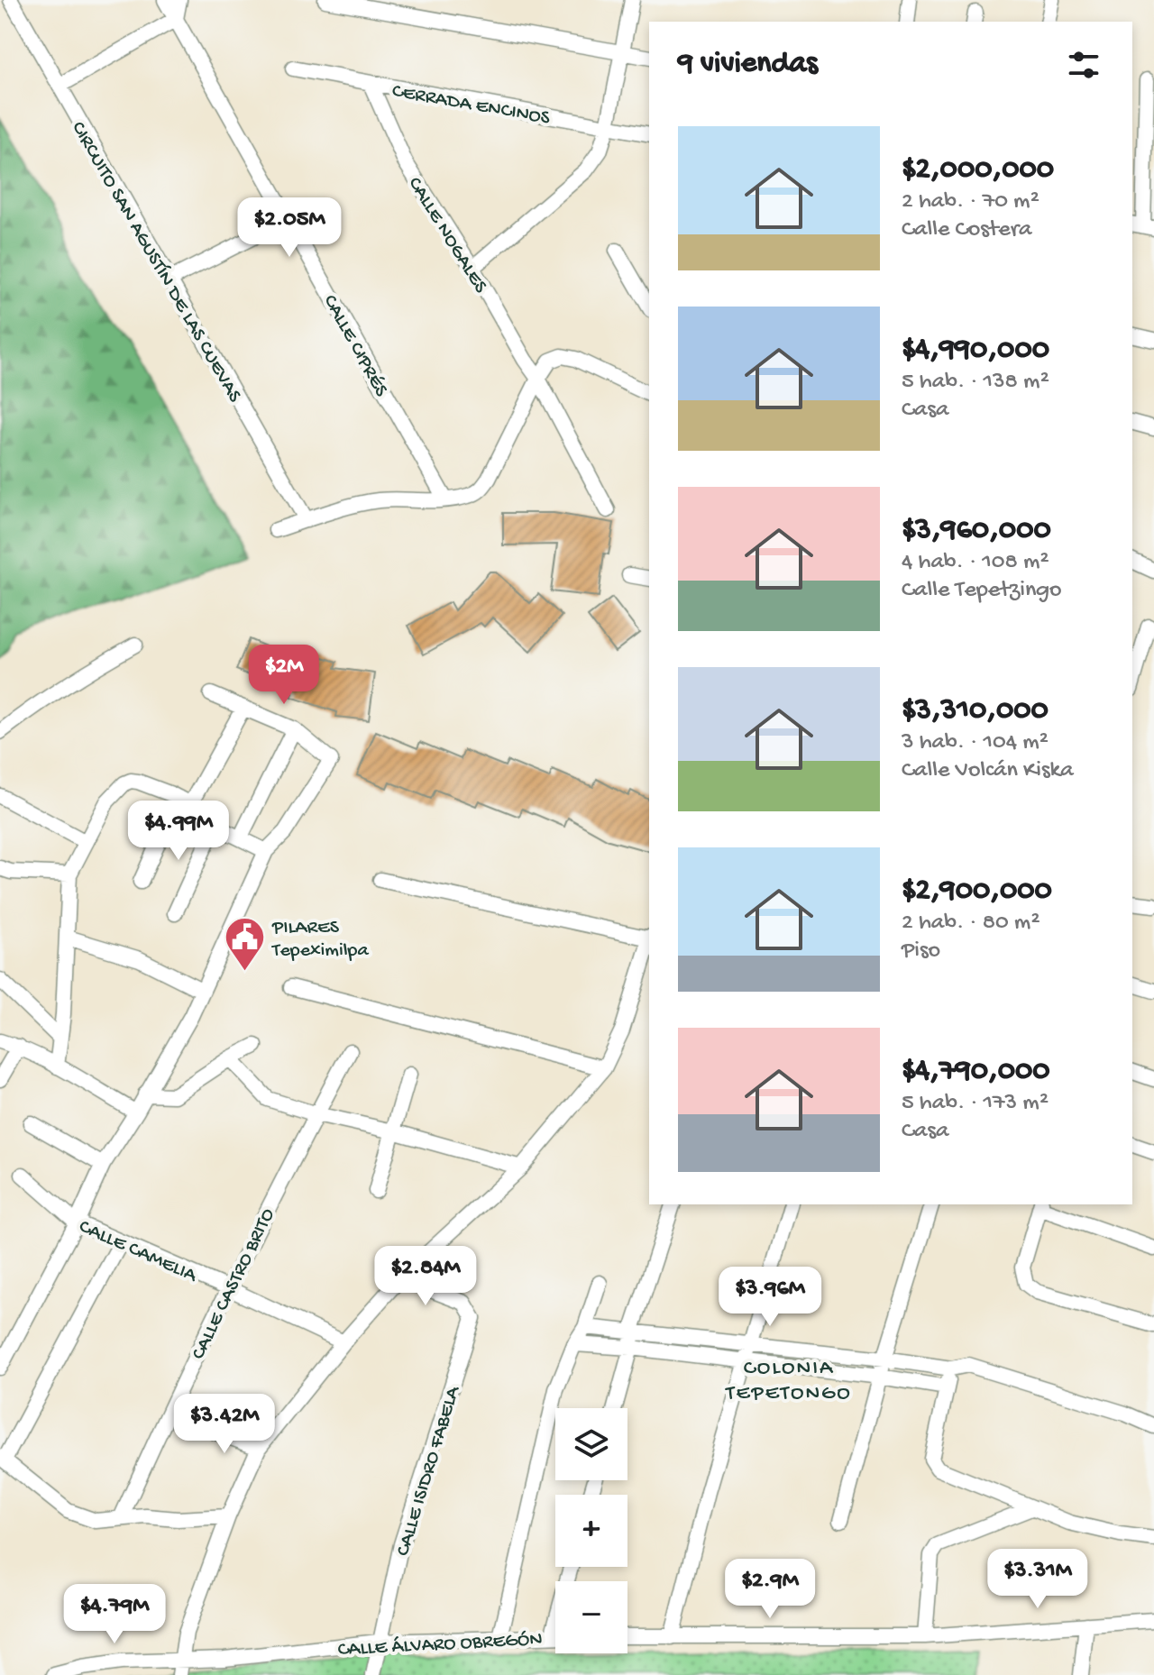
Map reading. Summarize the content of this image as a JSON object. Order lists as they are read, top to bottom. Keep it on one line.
{"streets":{"street":["CERRADA ENCINOS","CALLE NOGALES","CIRCUITO SAN AGUSTÍN DE LAS CUEVAS","CALLE CIPRÉS","CALLE CAMELIA","CALLE CASTRO BRITO","CALLE ISIDRO FABELA","CALLE ÁLVARO OBREGÓN"]},"crossings":[["CERRADA ENCINOS","CALLE NOGALES"],["CALLE CAMELIA","CALLE CASTRO BRITO"],["CALLE ISIDRO FABELA","CALLE ÁLVARO OBREGÓN"]],"districts":["COLONIA TEPETONGO"],"places":{"public building":["PILARES Tepeximilpa"]},"page":{"heading":"9 viviendas","list":[{"name":"$2,000,000","note":"2 hab. · 70 m² · Calle Costera"},{"name":"$4,990,000","note":"5 hab. · 138 m² · Casa"},{"name":"$3,960,000","note":"4 hab. · 108 m² · Calle Tepetzingo"},{"name":"$3,310,000","note":"3 hab. · 104 m² · Calle Volcán Kiska"},{"name":"$2,900,000","note":"2 hab. · 80 m² · Piso"},{"name":"$4,790,000","note":"5 hab. · 173 m² · Casa"}],"price":["$2.05M","$2M","$4.99M","$2.84M","$3.96M","$3.42M","$3.31M","$2.9M","$4.79M"],"map_buttons":["+","−"]}}
